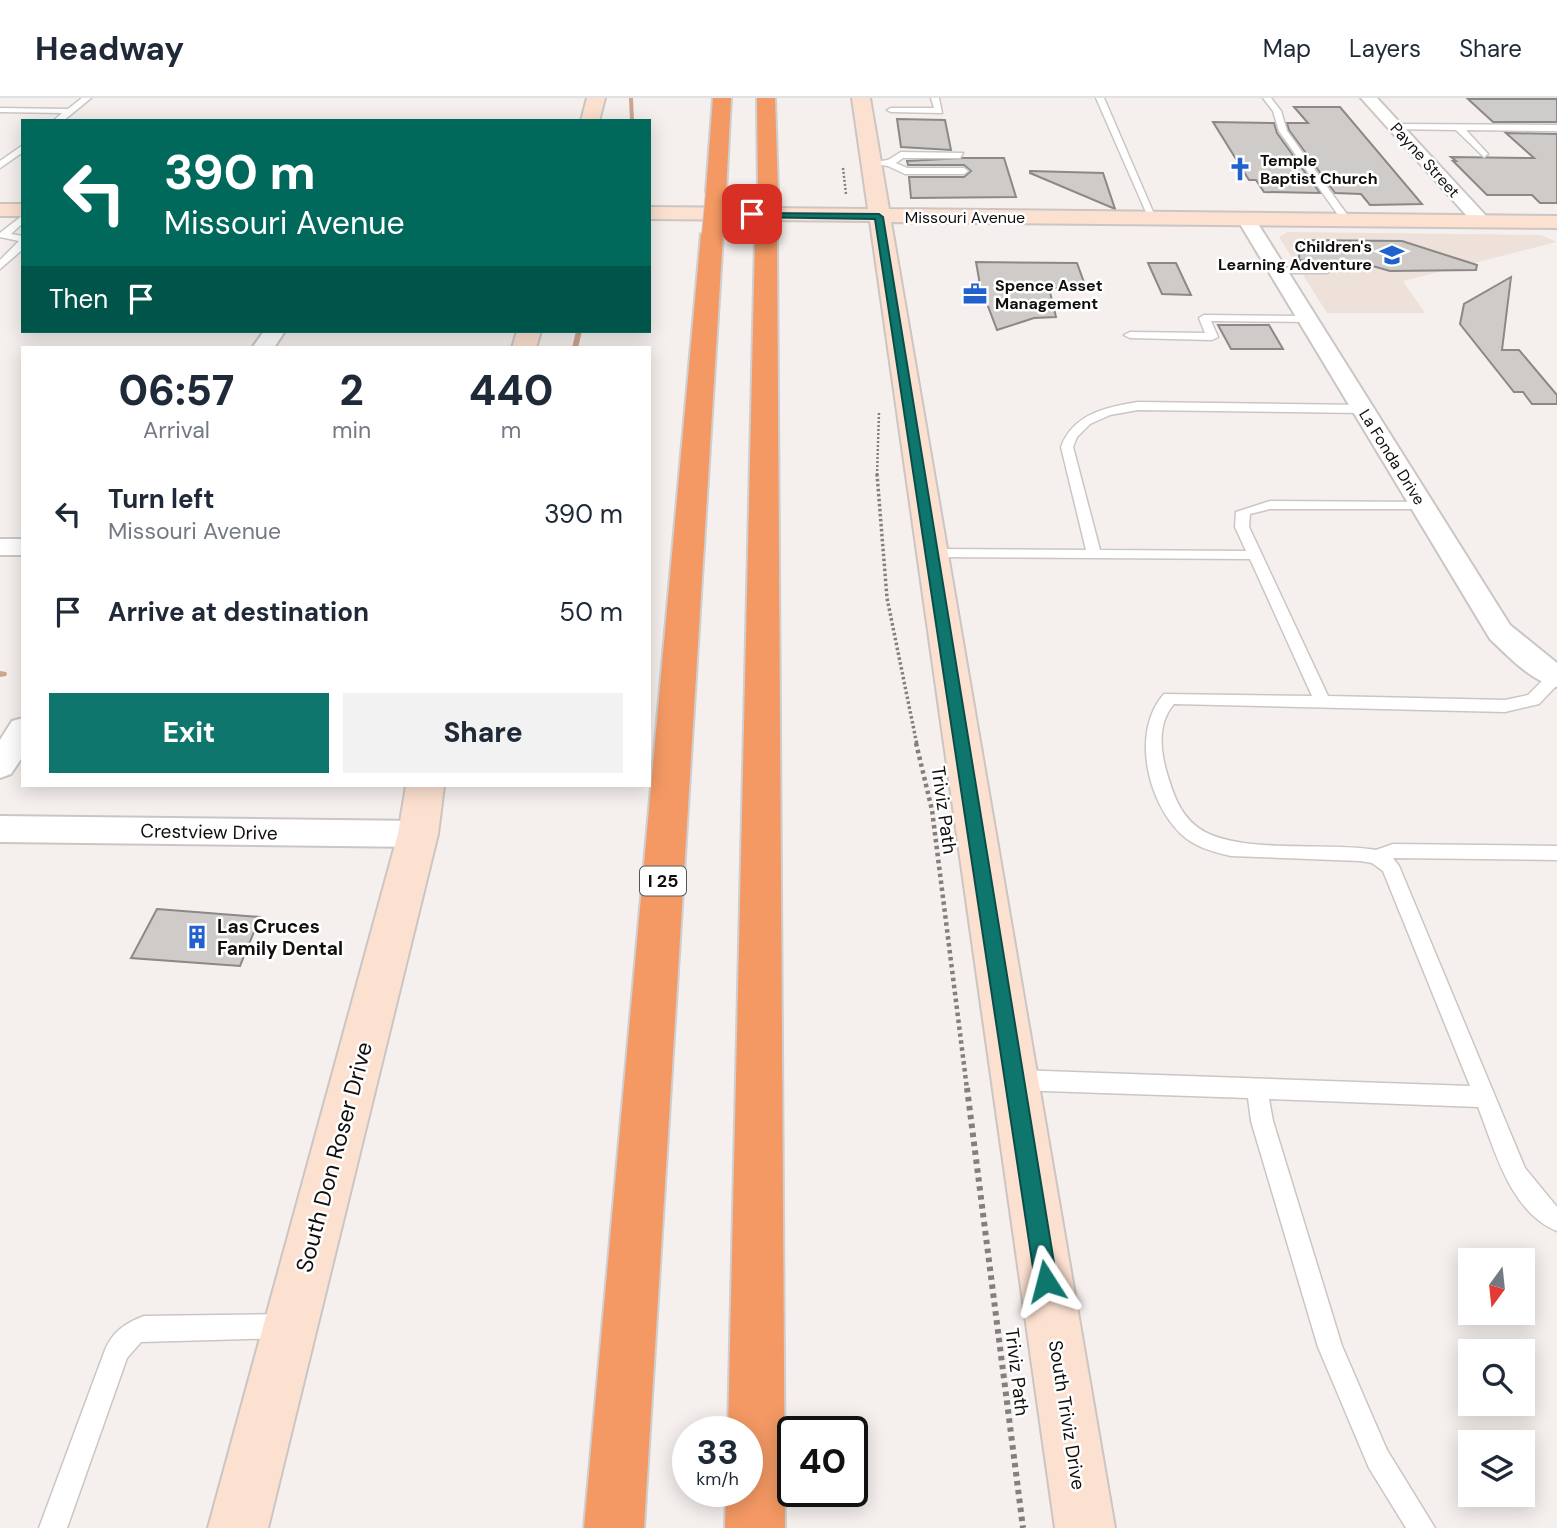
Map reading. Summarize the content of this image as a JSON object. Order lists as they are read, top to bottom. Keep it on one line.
{"streets":{"highway":["I 25"],"street":["Payne Street","Missouri Avenue","La Fonda Drive","Crestview Drive","South Don Roser Drive","South Triviz Drive"],"path":["Triviz Path"]},"crossings":[["Missouri Avenue","La Fonda Drive"],["Missouri Avenue","South Triviz Drive"],["Crestview Drive","South Don Roser Drive"]],"places":{"church":["Temple Baptist Church"],"school or university":["Children's Learning Adventure"],"office":["Spence Asset Management"],"building":["Las Cruces Family Dental"]},"north":"bottom","page":{"header":"Headway","nav":["Map","Layers","Share"],"turn":["390 m","Missouri Avenue"],"then":"Then","eta":["06:57","Arrival","2","min","440","m"],"list":[{"name":"Turn left","note":"Missouri Avenue","value":"390 m"},{"name":"Arrive at destination","value":"50 m"}],"buttons":["Exit","Share"],"speed":"33 km/h","limit":"40"}}
